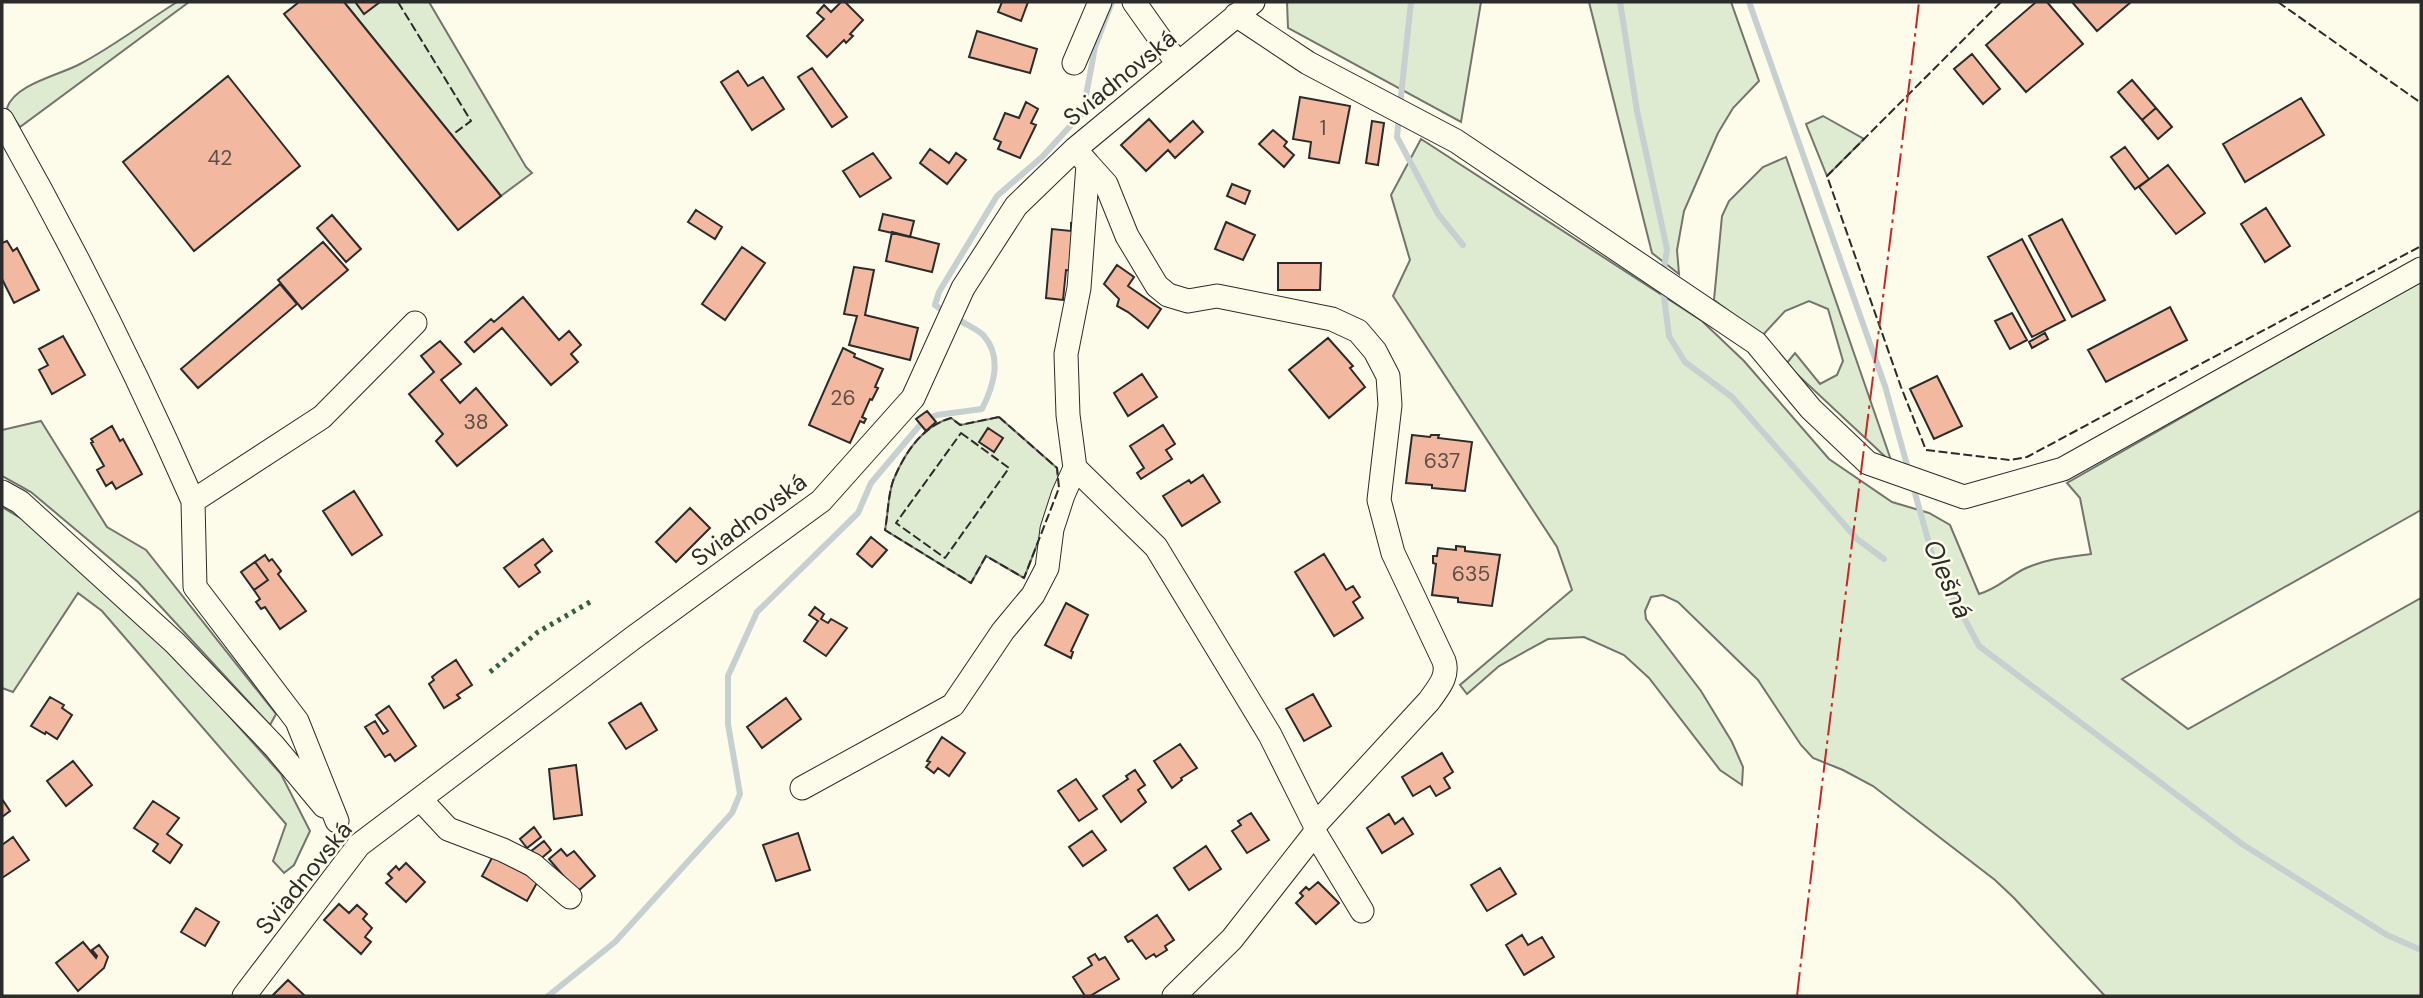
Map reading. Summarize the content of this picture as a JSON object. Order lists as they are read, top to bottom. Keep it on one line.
{"streets":{"street":["Sviadnovská"]},"water":["Olešná"],"house_numbers":["1","42","26","38","637","635"]}
